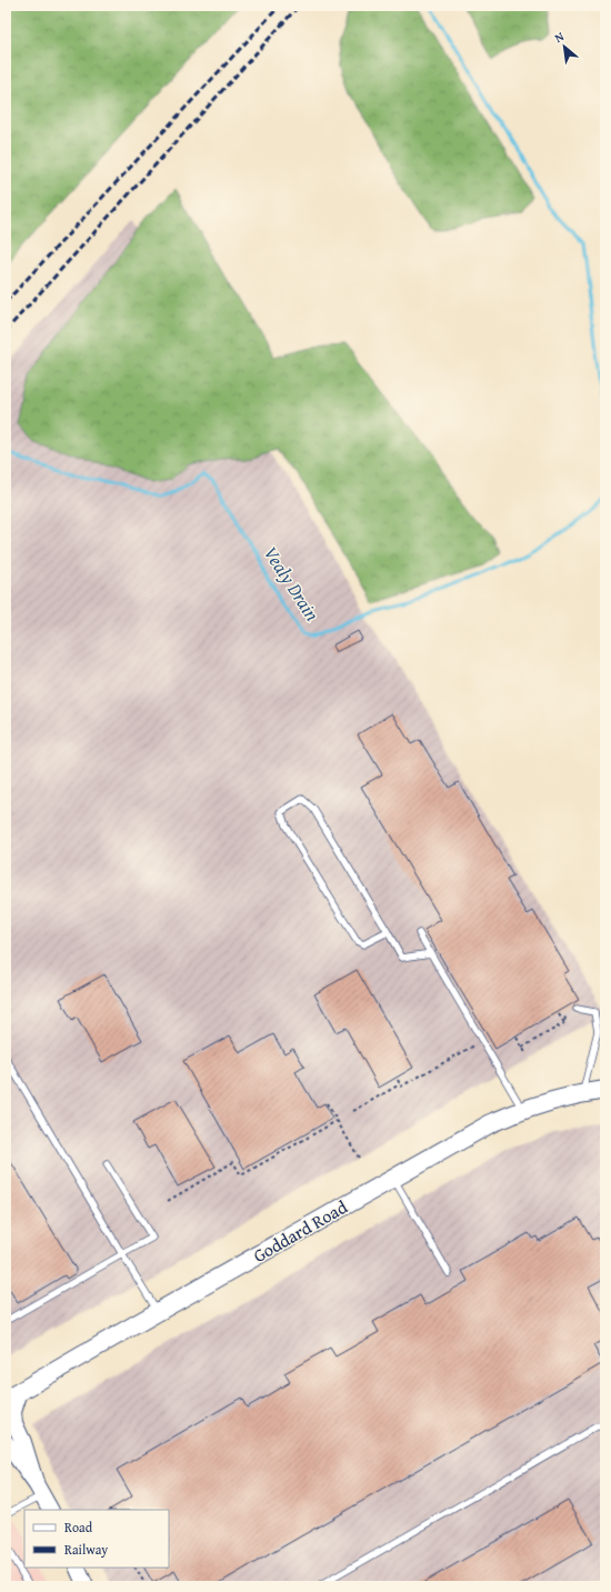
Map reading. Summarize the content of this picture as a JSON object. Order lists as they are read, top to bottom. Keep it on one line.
{"streets":{"main road":["Goddard Road"]},"water":["Vealy Drain"],"legend":["Road","Railway"],"north":"top left"}
